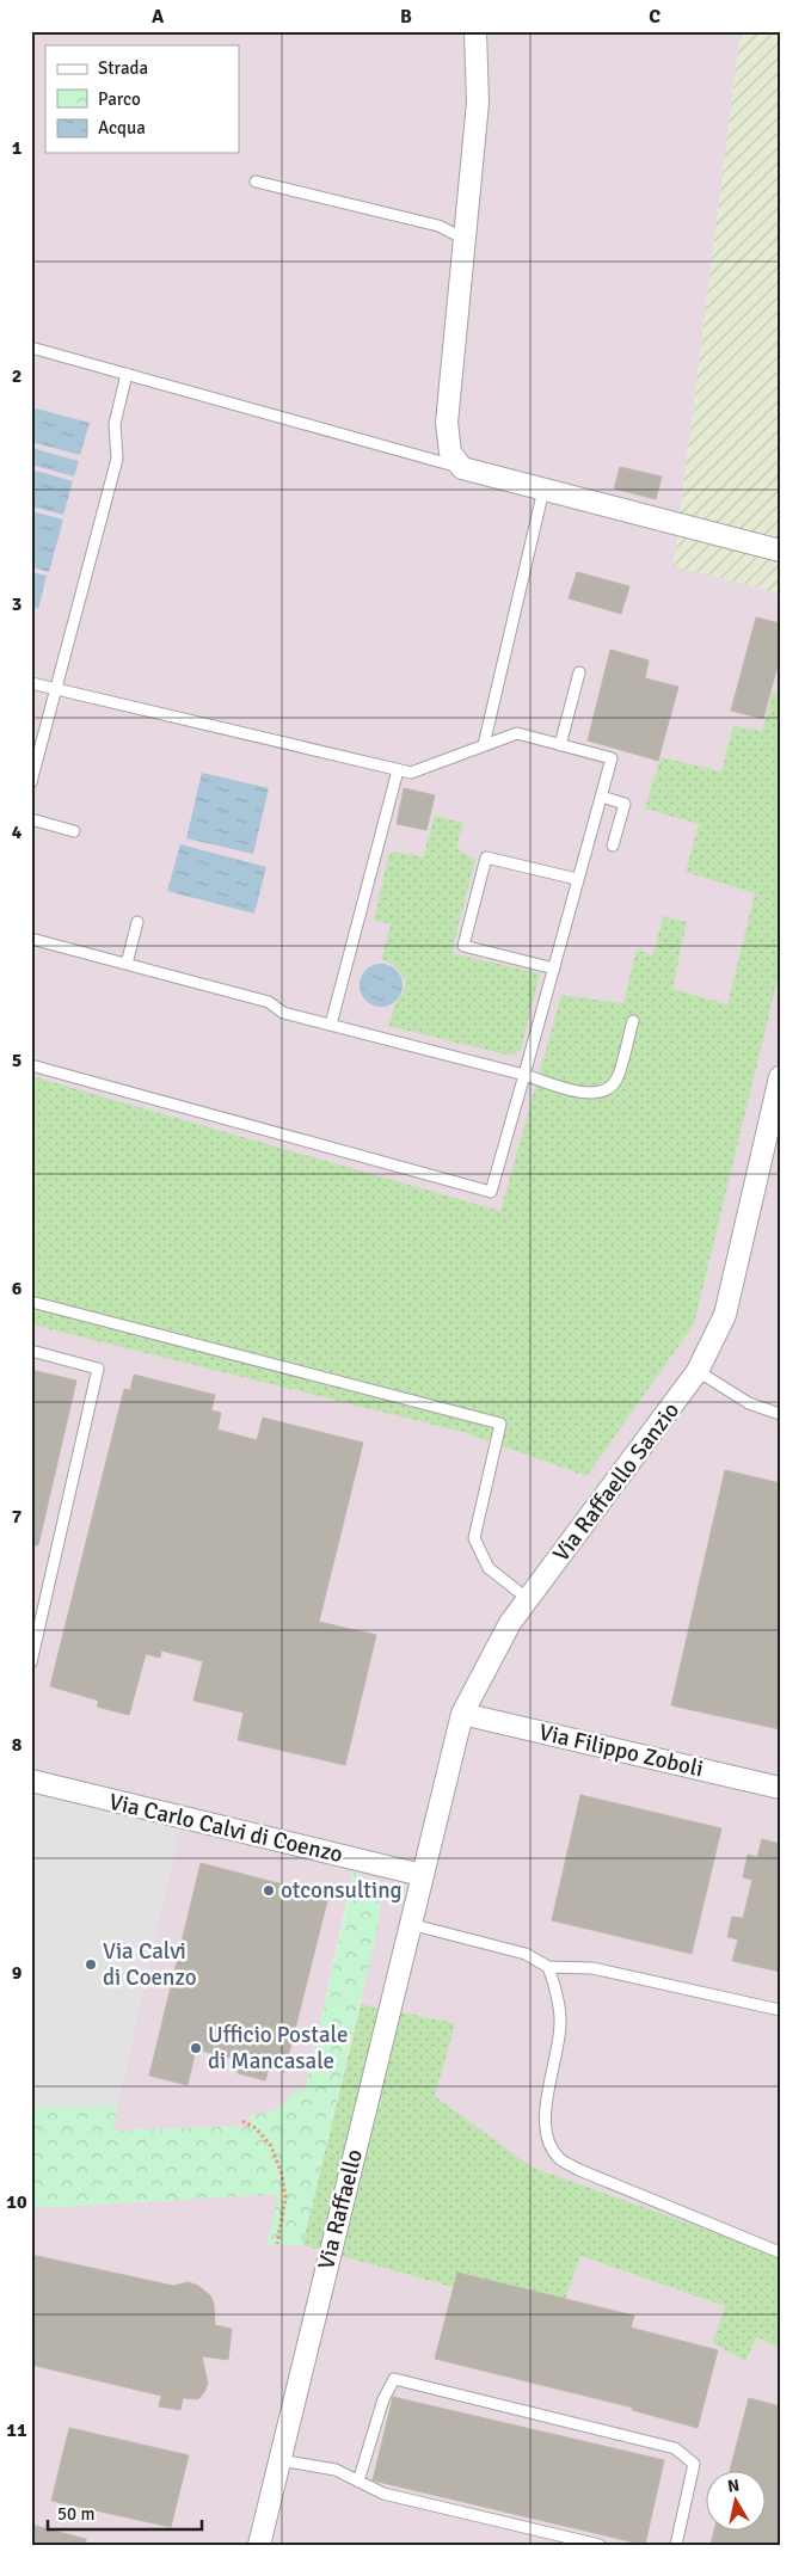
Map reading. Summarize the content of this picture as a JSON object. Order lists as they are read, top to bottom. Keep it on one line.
{"streets":{"street":["Via Raffaello Sanzio","Via Filippo Zoboli","Via Carlo Calvi di Coenzo","Via Raffaello"]},"crossings":[["Via Raffaello Sanzio","Via Filippo Zoboli"],["Via Raffaello Sanzio","Via Carlo Calvi di Coenzo"],["Via Raffaello Sanzio","Via Raffaello"],["Via Carlo Calvi di Coenzo","Via Raffaello"]],"places":["otconsulting","Via Calvi di Coenzo","Ufficio Postale di Mancasale"],"legend":["Strada","Parco","Acqua"],"scale_bar":"50 m","north":"top","grid":{"columns":["A","B","C"],"rows":["1","2","3","4","5","6","7","8","9","10","11"]}}
